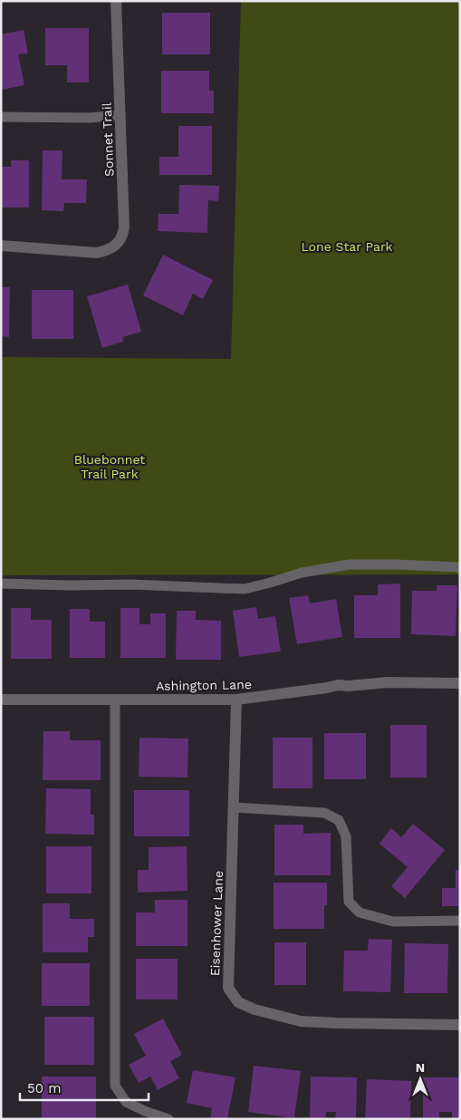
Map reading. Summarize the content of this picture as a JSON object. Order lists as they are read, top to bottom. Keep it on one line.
{"streets":{"street":["Sonnet Trail","Ashington Lane","Eisenhower Lane"]},"crossings":[["Ashington Lane","Eisenhower Lane"]],"parks":["Lone Star Park","Bluebonnet Trail Park"],"scale_bar":"50 m","north":"top"}
